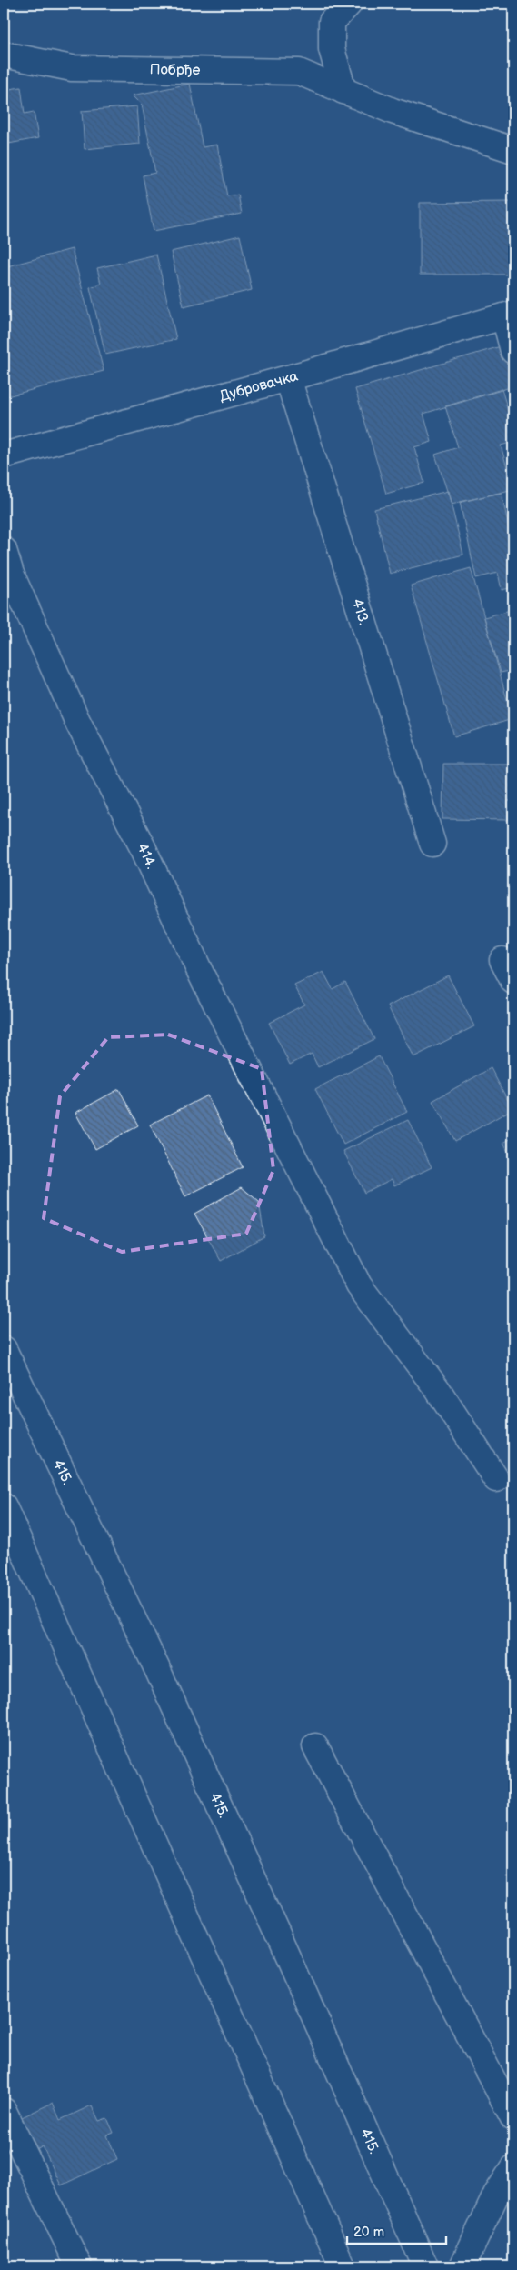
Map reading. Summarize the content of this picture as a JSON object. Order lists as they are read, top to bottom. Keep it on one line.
{"streets":{"street":["Побрђе","Дубровачка","413.","414.","415."]},"crossings":[["Дубровачка","413."]],"scale_bar":"20 m"}
